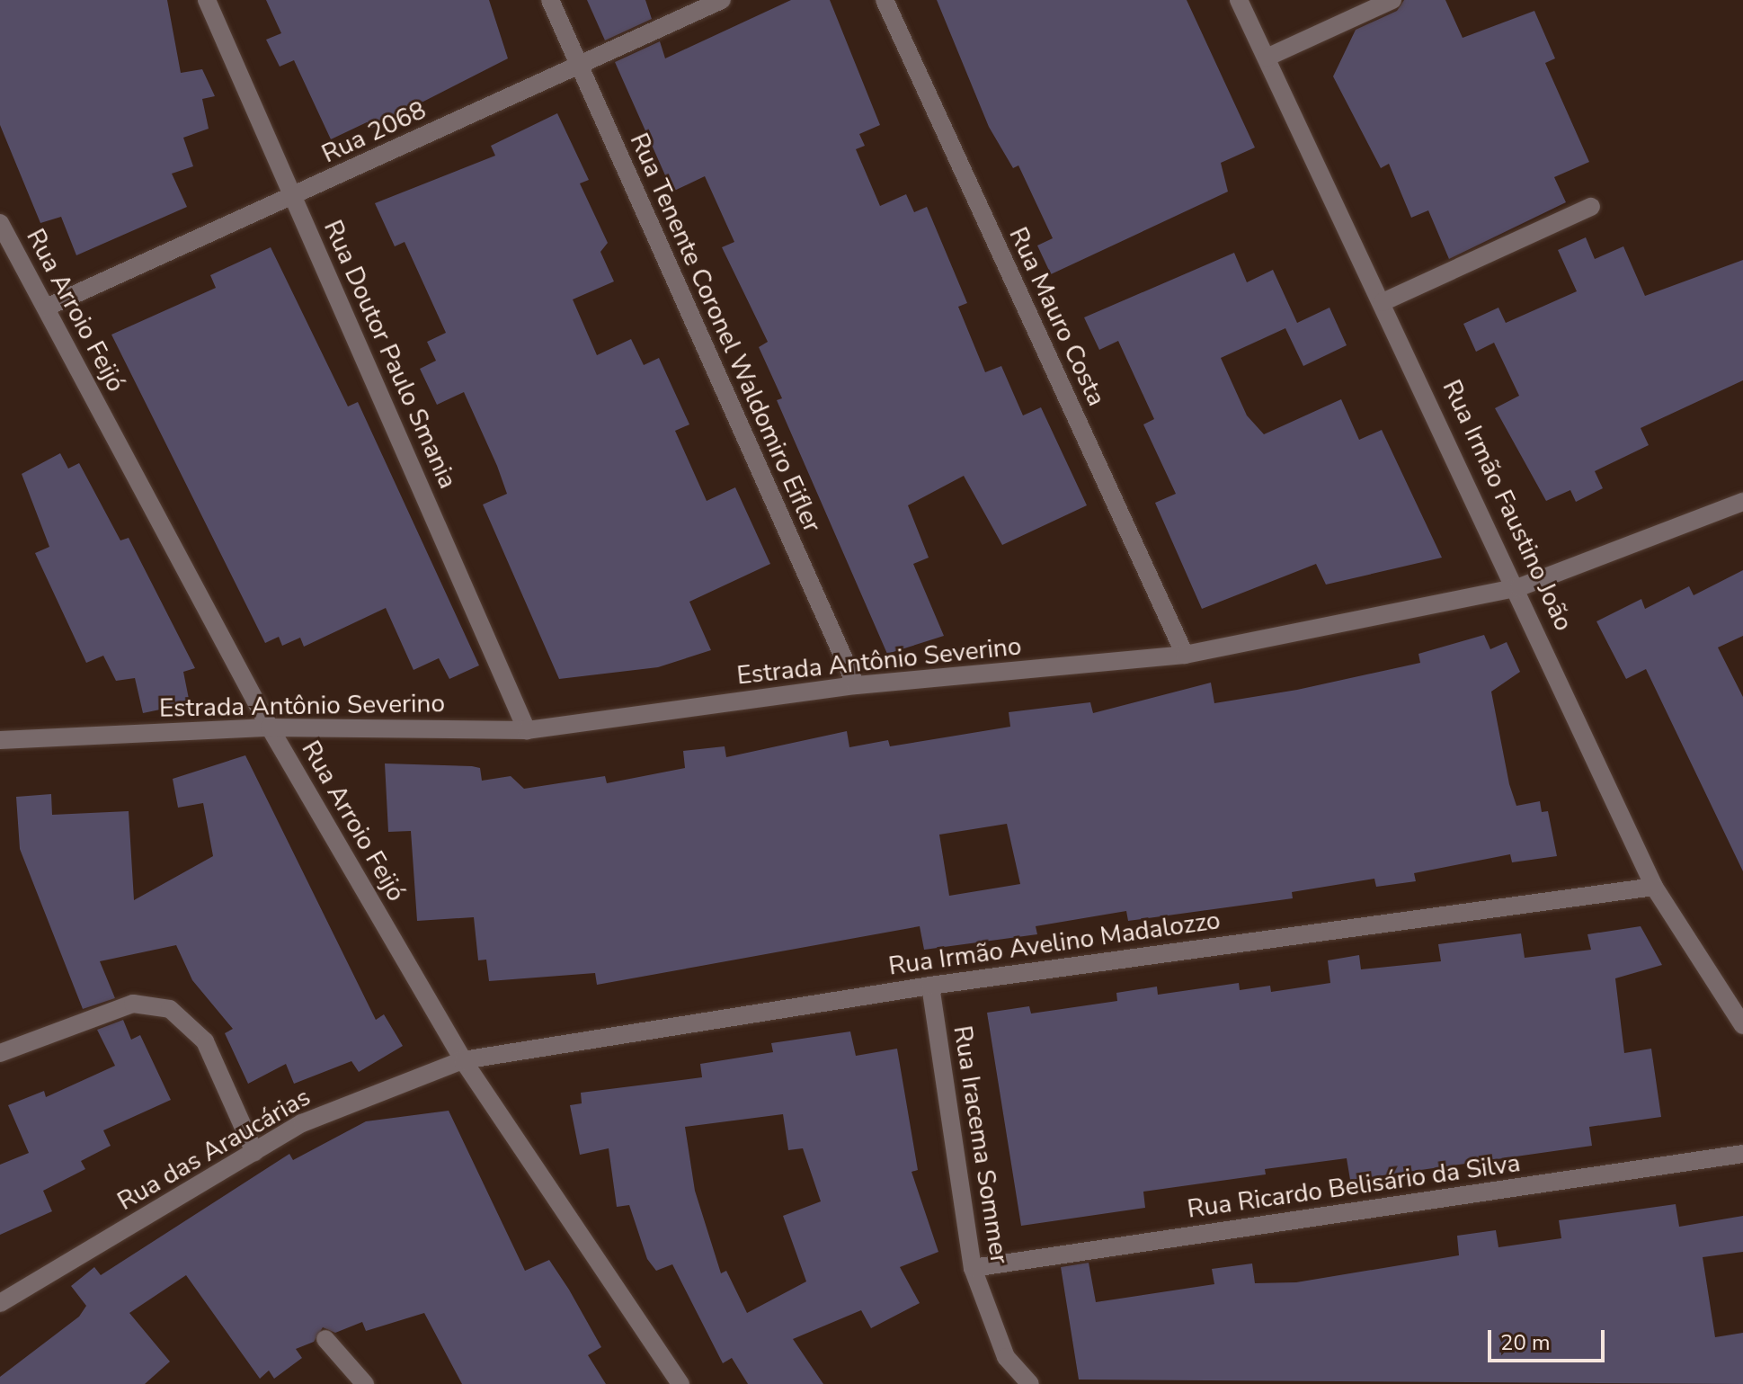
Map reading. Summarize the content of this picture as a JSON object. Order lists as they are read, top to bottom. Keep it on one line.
{"streets":{"street":["Rua 2068","Rua Arroio Feijó","Rua Mauro Costa","Rua Tenente Coronel Waldomiro Eifler","Rua Doutor Paulo Smania","Rua Irmão Faustino João","Estrada Antônio Severino","Rua Irmão Avelino Madalozzo","Rua Iracema Sommer","Rua das Araucárias","Rua Ricardo Belisário da Silva"]},"crossings":[["Rua 2068","Rua Arroio Feijó"],["Rua 2068","Rua Tenente Coronel Waldomiro Eifler"],["Rua 2068","Rua Doutor Paulo Smania"],["Rua Arroio Feijó","Estrada Antônio Severino"],["Rua Arroio Feijó","Rua Irmão Avelino Madalozzo"],["Rua Arroio Feijó","Rua das Araucárias"],["Rua Mauro Costa","Estrada Antônio Severino"],["Rua Tenente Coronel Waldomiro Eifler","Estrada Antônio Severino"],["Rua Doutor Paulo Smania","Estrada Antônio Severino"],["Rua Irmão Faustino João","Estrada Antônio Severino"],["Rua Irmão Faustino João","Rua Irmão Avelino Madalozzo"],["Rua Irmão Avelino Madalozzo","Rua Iracema Sommer"],["Rua Irmão Avelino Madalozzo","Rua das Araucárias"],["Rua Iracema Sommer","Rua Ricardo Belisário da Silva"]],"scale_bar":"20 m"}
